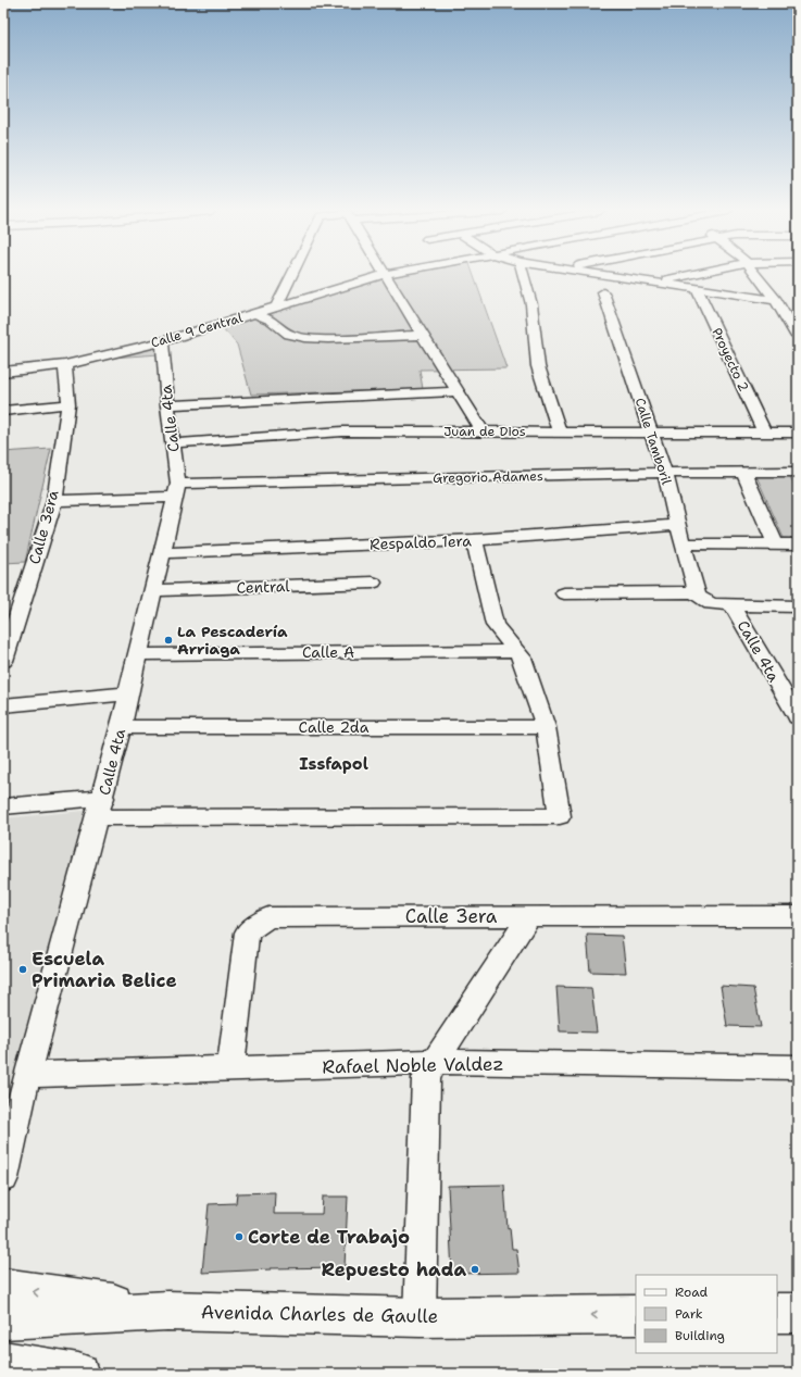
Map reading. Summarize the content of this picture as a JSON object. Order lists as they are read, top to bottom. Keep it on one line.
{"streets":{"main road":["Avenida Charles de Gaulle"],"street":["Calle 9 Central","Proyecto 2","Calle 4ta","Juan de Dios","Calle Tamboril","Gregorio Adames","Calle 3era","Respaldo 1era","Central","Calle A","Calle 2da","Rafael Noble Valdez"]},"crossings":[["Calle 9 Central","Calle 4ta"],["Calle 9 Central","Calle 3era"],["Proyecto 2","Juan de Dios"],["Calle 4ta","Juan de Dios"],["Calle 4ta","Gregorio Adames"],["Calle 4ta","Respaldo 1era"],["Calle 4ta","Central"],["Calle 4ta","Calle A"],["Calle 4ta","Calle 2da"],["Calle 4ta","Rafael Noble Valdez"],["Juan de Dios","Calle Tamboril"],["Calle Tamboril","Gregorio Adames"],["Calle Tamboril","Respaldo 1era"],["Gregorio Adames","Calle 3era"],["Calle 3era","Rafael Noble Valdez"]],"districts":["Issfapol"],"places":["La Pescadería Arriaga","Escuela Primaria Belice","Corte de Trabajo","Repuesto hada"],"legend":["Road","Park","Building"]}
